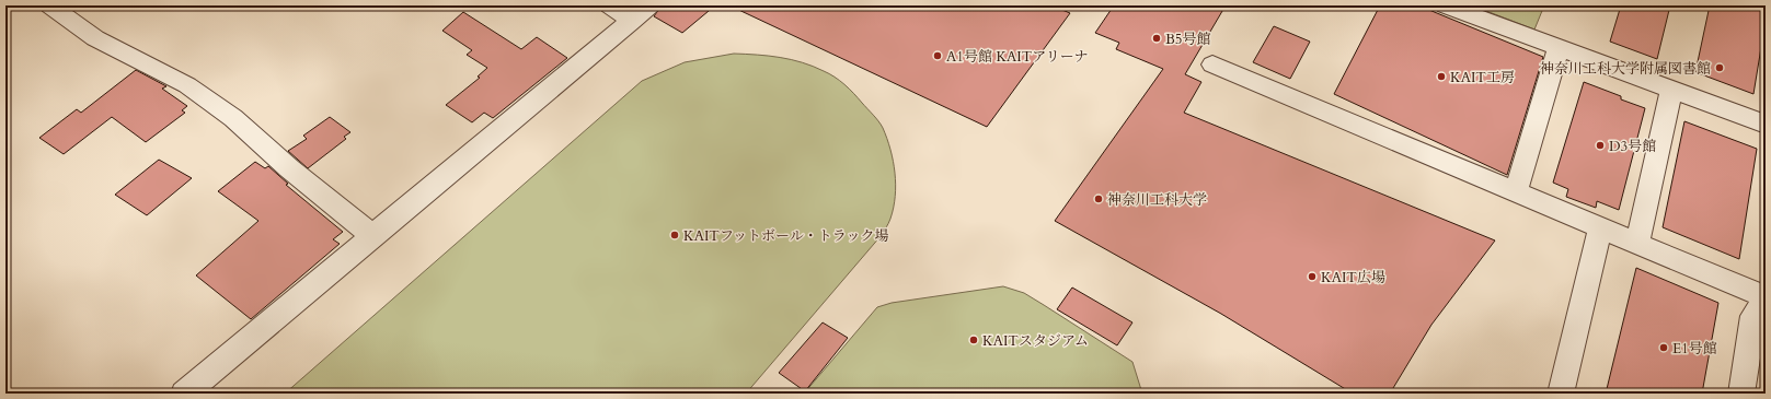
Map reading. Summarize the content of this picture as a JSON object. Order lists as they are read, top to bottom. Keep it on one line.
{"places":["B5号館","A1号館 KAITアリーナ","神奈川工科大学附属図書館","KAIT工房","D3号館","神奈川工科大学","KAITフットボール・トラック場","KAIT広場","KAITスタジアム","E1号館"]}
